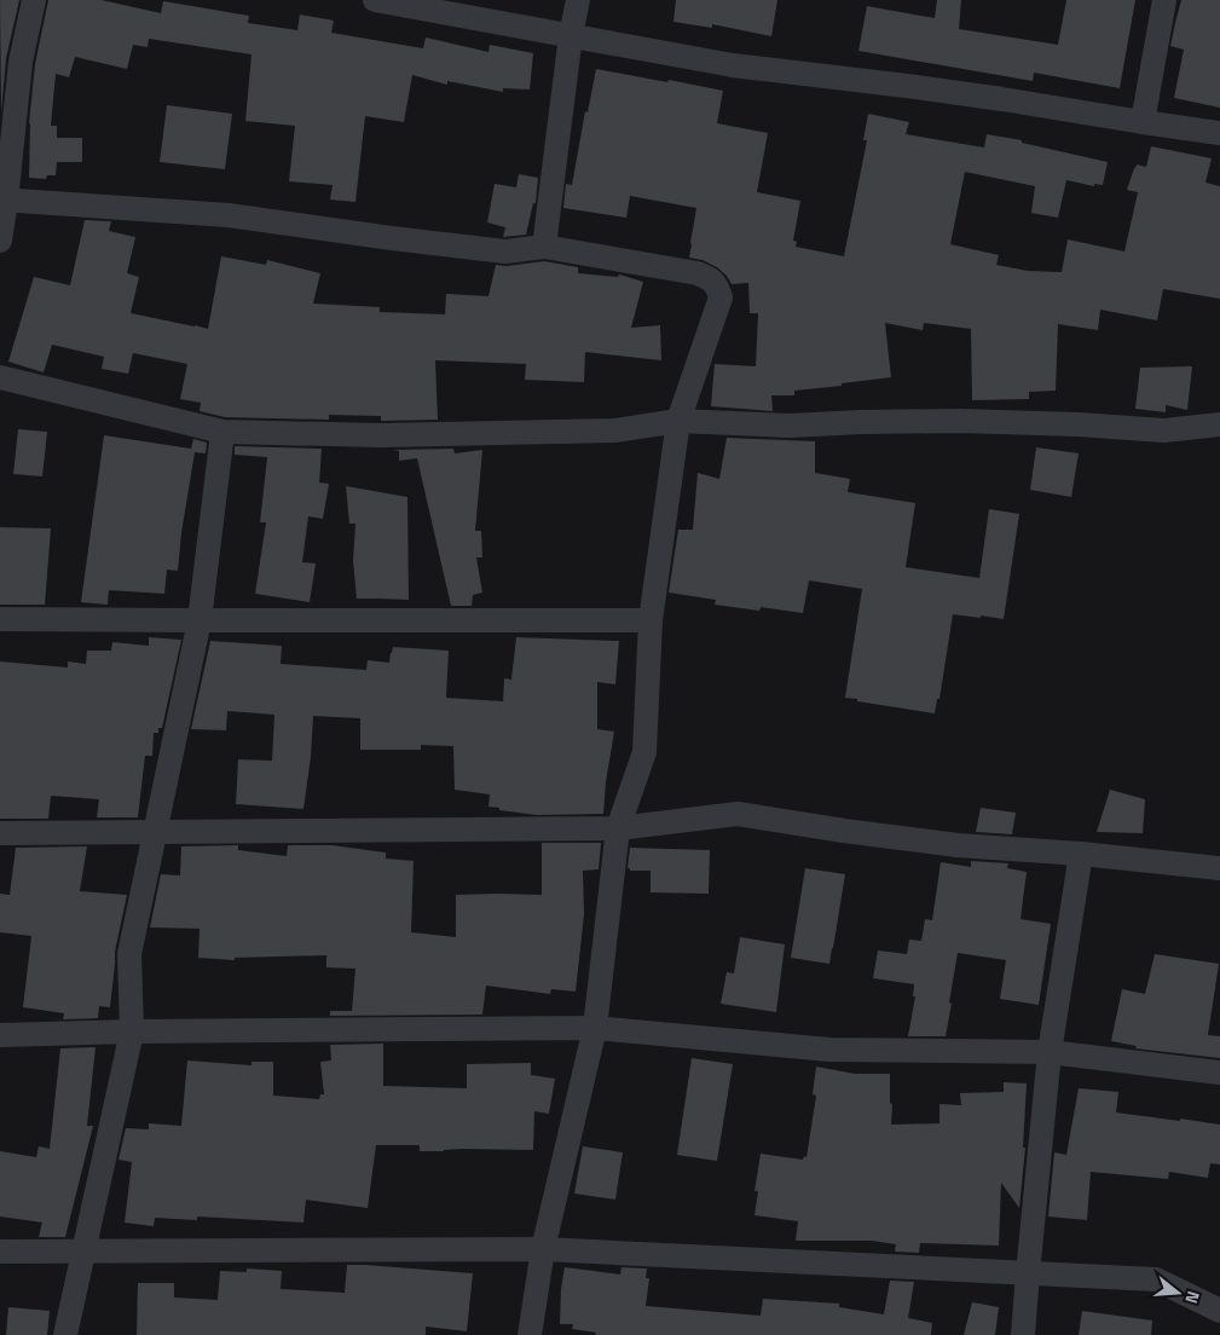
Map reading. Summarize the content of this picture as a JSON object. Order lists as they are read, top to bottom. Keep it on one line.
{"north":"right"}
